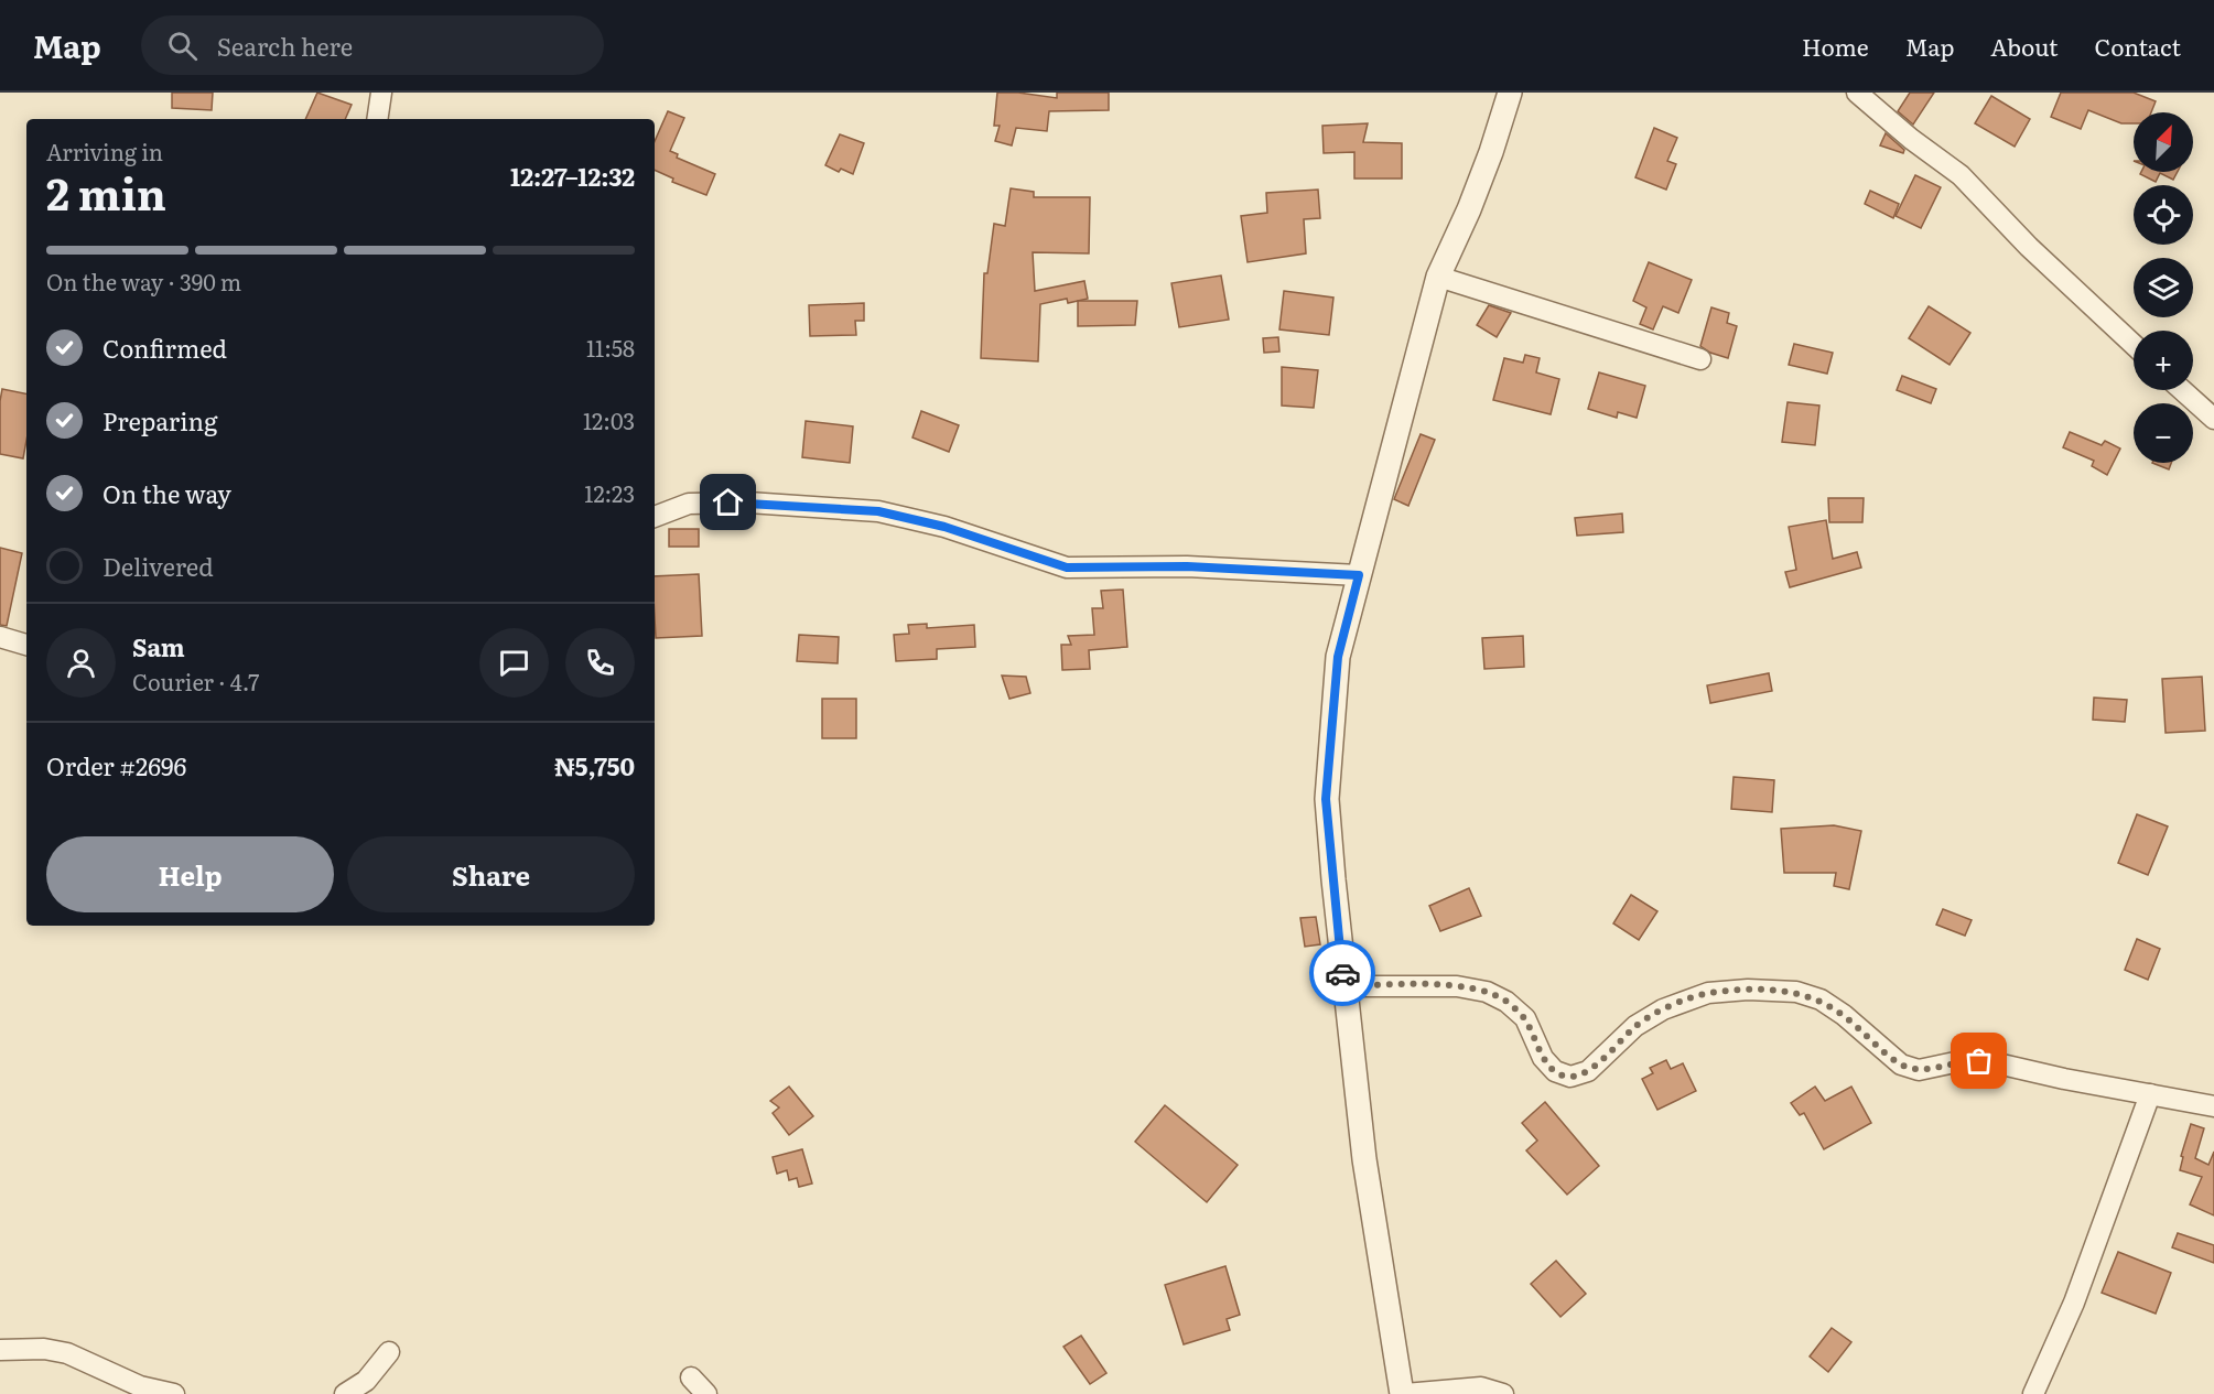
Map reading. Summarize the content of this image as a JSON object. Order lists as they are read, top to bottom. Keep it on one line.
{"north":"top right","page":{"header":"Map","search":"Search here","nav":["Home","Map","About","Contact"],"map_buttons":["+","−"],"heading":["2 min","Arriving in","12:27–12:32"],"panel":["Sam","Courier · 4.7","Order #2696","₦5,750"],"bar":"On the way · 390 m","list":[["Confirmed","11:58"],["Preparing","12:03"],["On the way","12:23"],"Delivered"],"buttons":["Help","Share"]}}
